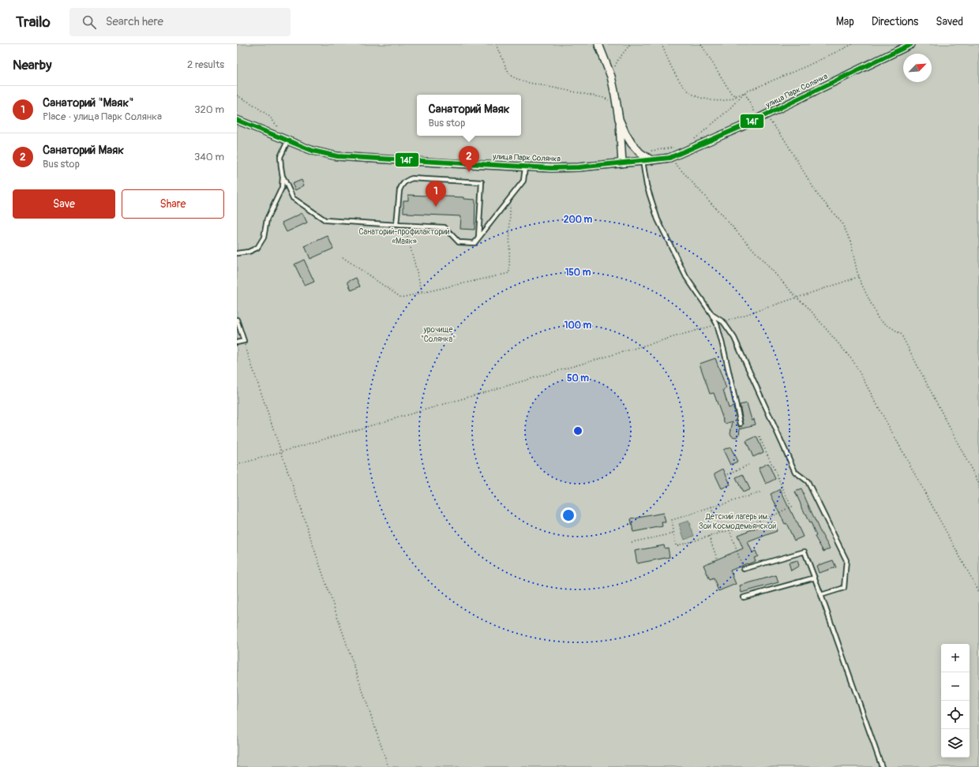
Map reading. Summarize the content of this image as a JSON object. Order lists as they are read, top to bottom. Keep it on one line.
{"streets":{"street":["улица Парк Солянка"]},"parks":["Санаторий-профилакторий «Маяк»","урочище \"Солянка\"","Детский лагерь им. Зои Космодемьянской"],"lines":["transit line 14Г"],"north":"top right","page":{"header":"Trailo","search":"Search here","nav":["Map","Directions","Saved"],"heading":["Nearby","2 results"],"list":[{"mark":"1","name":"Санаторий \"Маяк\"","note":"Place · улица Парк Солянка","value":"320 m"},{"mark":"2","name":"Санаторий Маяк","note":"Bus stop","value":"340 m"}],"popup":["Санаторий Маяк","Bus stop"],"pins":["2","1"],"buttons":["Save","Share"],"map_buttons":["+","−"]},"rings":["200 m","150 m","100 m","50 m"]}
